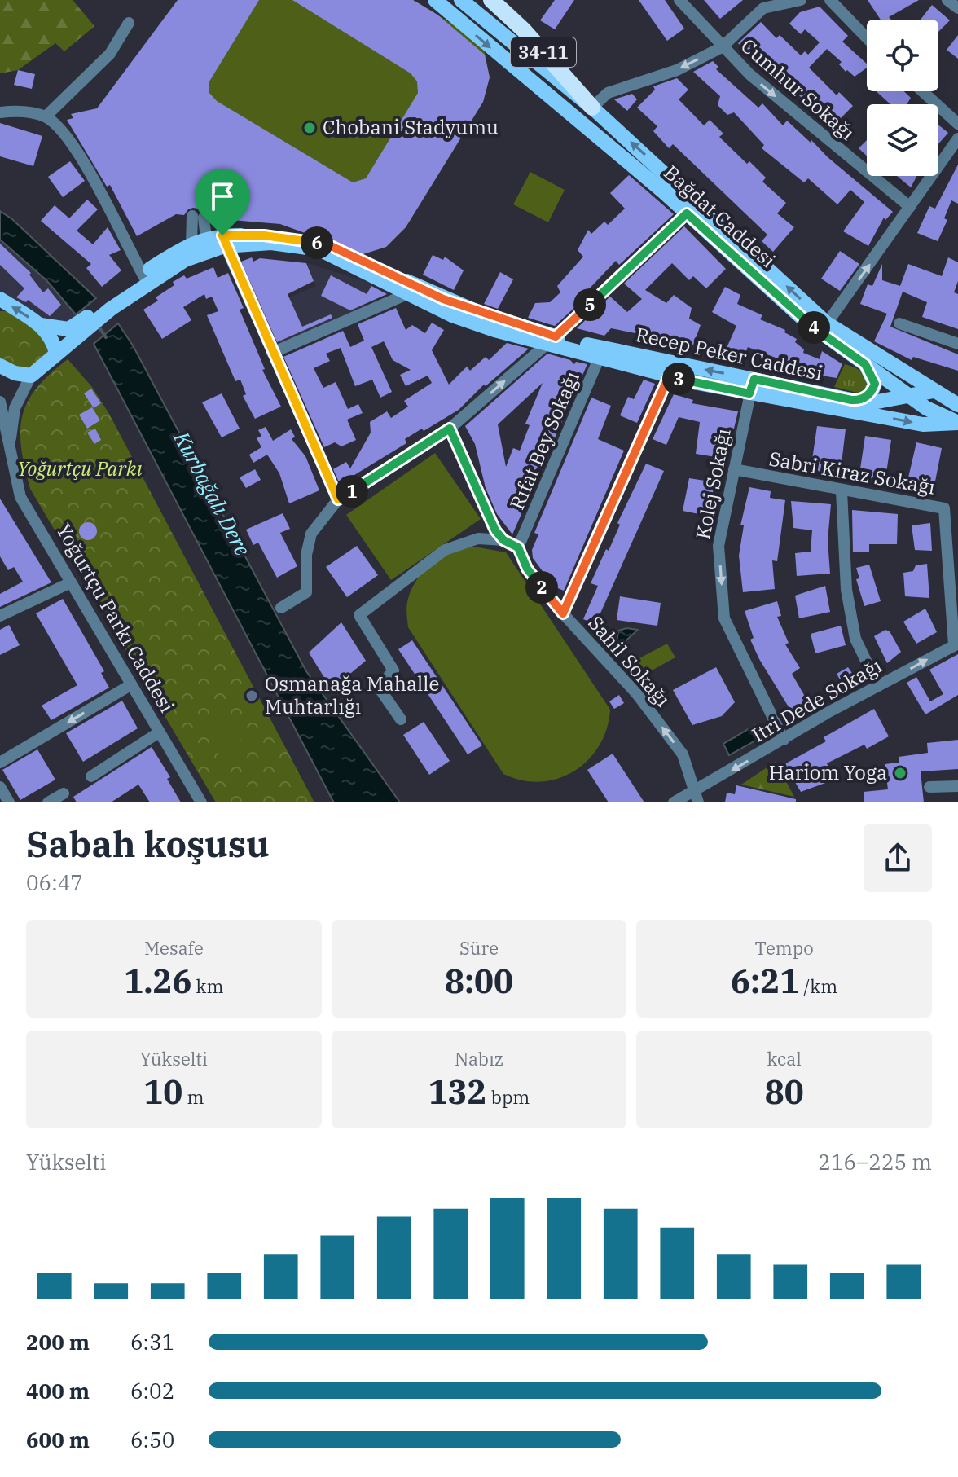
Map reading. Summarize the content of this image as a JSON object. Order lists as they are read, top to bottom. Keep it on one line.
{"streets":{"highway":["34-11"],"main road":["Bağdat Caddesi","Recep Peker Caddesi"],"street":["Cumhur Sokağı","Rıfat Bey Sokağı","Sabri Kiraz Sokağı","Kolej Sokağı","Yoğurtçu Parkı Caddesi","Sahil Sokağı","Itri Dede Sokağı"]},"crossings":[["34-11","Bağdat Caddesi"],["Bağdat Caddesi","Recep Peker Caddesi"],["Recep Peker Caddesi","Rıfat Bey Sokağı"],["Recep Peker Caddesi","Kolej Sokağı"],["Recep Peker Caddesi","Yoğurtçu Parkı Caddesi"],["Rıfat Bey Sokağı","Sahil Sokağı"],["Sabri Kiraz Sokağı","Kolej Sokağı"],["Sabri Kiraz Sokağı","Itri Dede Sokağı"],["Kolej Sokağı","Itri Dede Sokağı"],["Sahil Sokağı","Itri Dede Sokağı"]],"one_way":["Cumhur Sokağı","Kolej Sokağı","Sahil Sokağı"],"water":["Kurbağalı Dere"],"parks":["Yoğurtçu Parkı"],"places":["Chobani Stadyumu","Osmanağa Mahalle Muhtarlığı","Hariom Yoga"],"page":{"pins":["6","5","4","3","1","2"],"heading":["Sabah koşusu","06:47"],"stats":[["Mesafe","1.26 km"],["Süre","8:00"],["Tempo","6:21 /km"],["Yükselti","10 m"],["Nabız","132 bpm"],["kcal","80"]],"chart":["Yükselti","216–225 m"],"list":[{"name":"200 m","note":"6:31"},{"name":"400 m","note":"6:02"},{"name":"600 m","note":"6:50"}]}}
